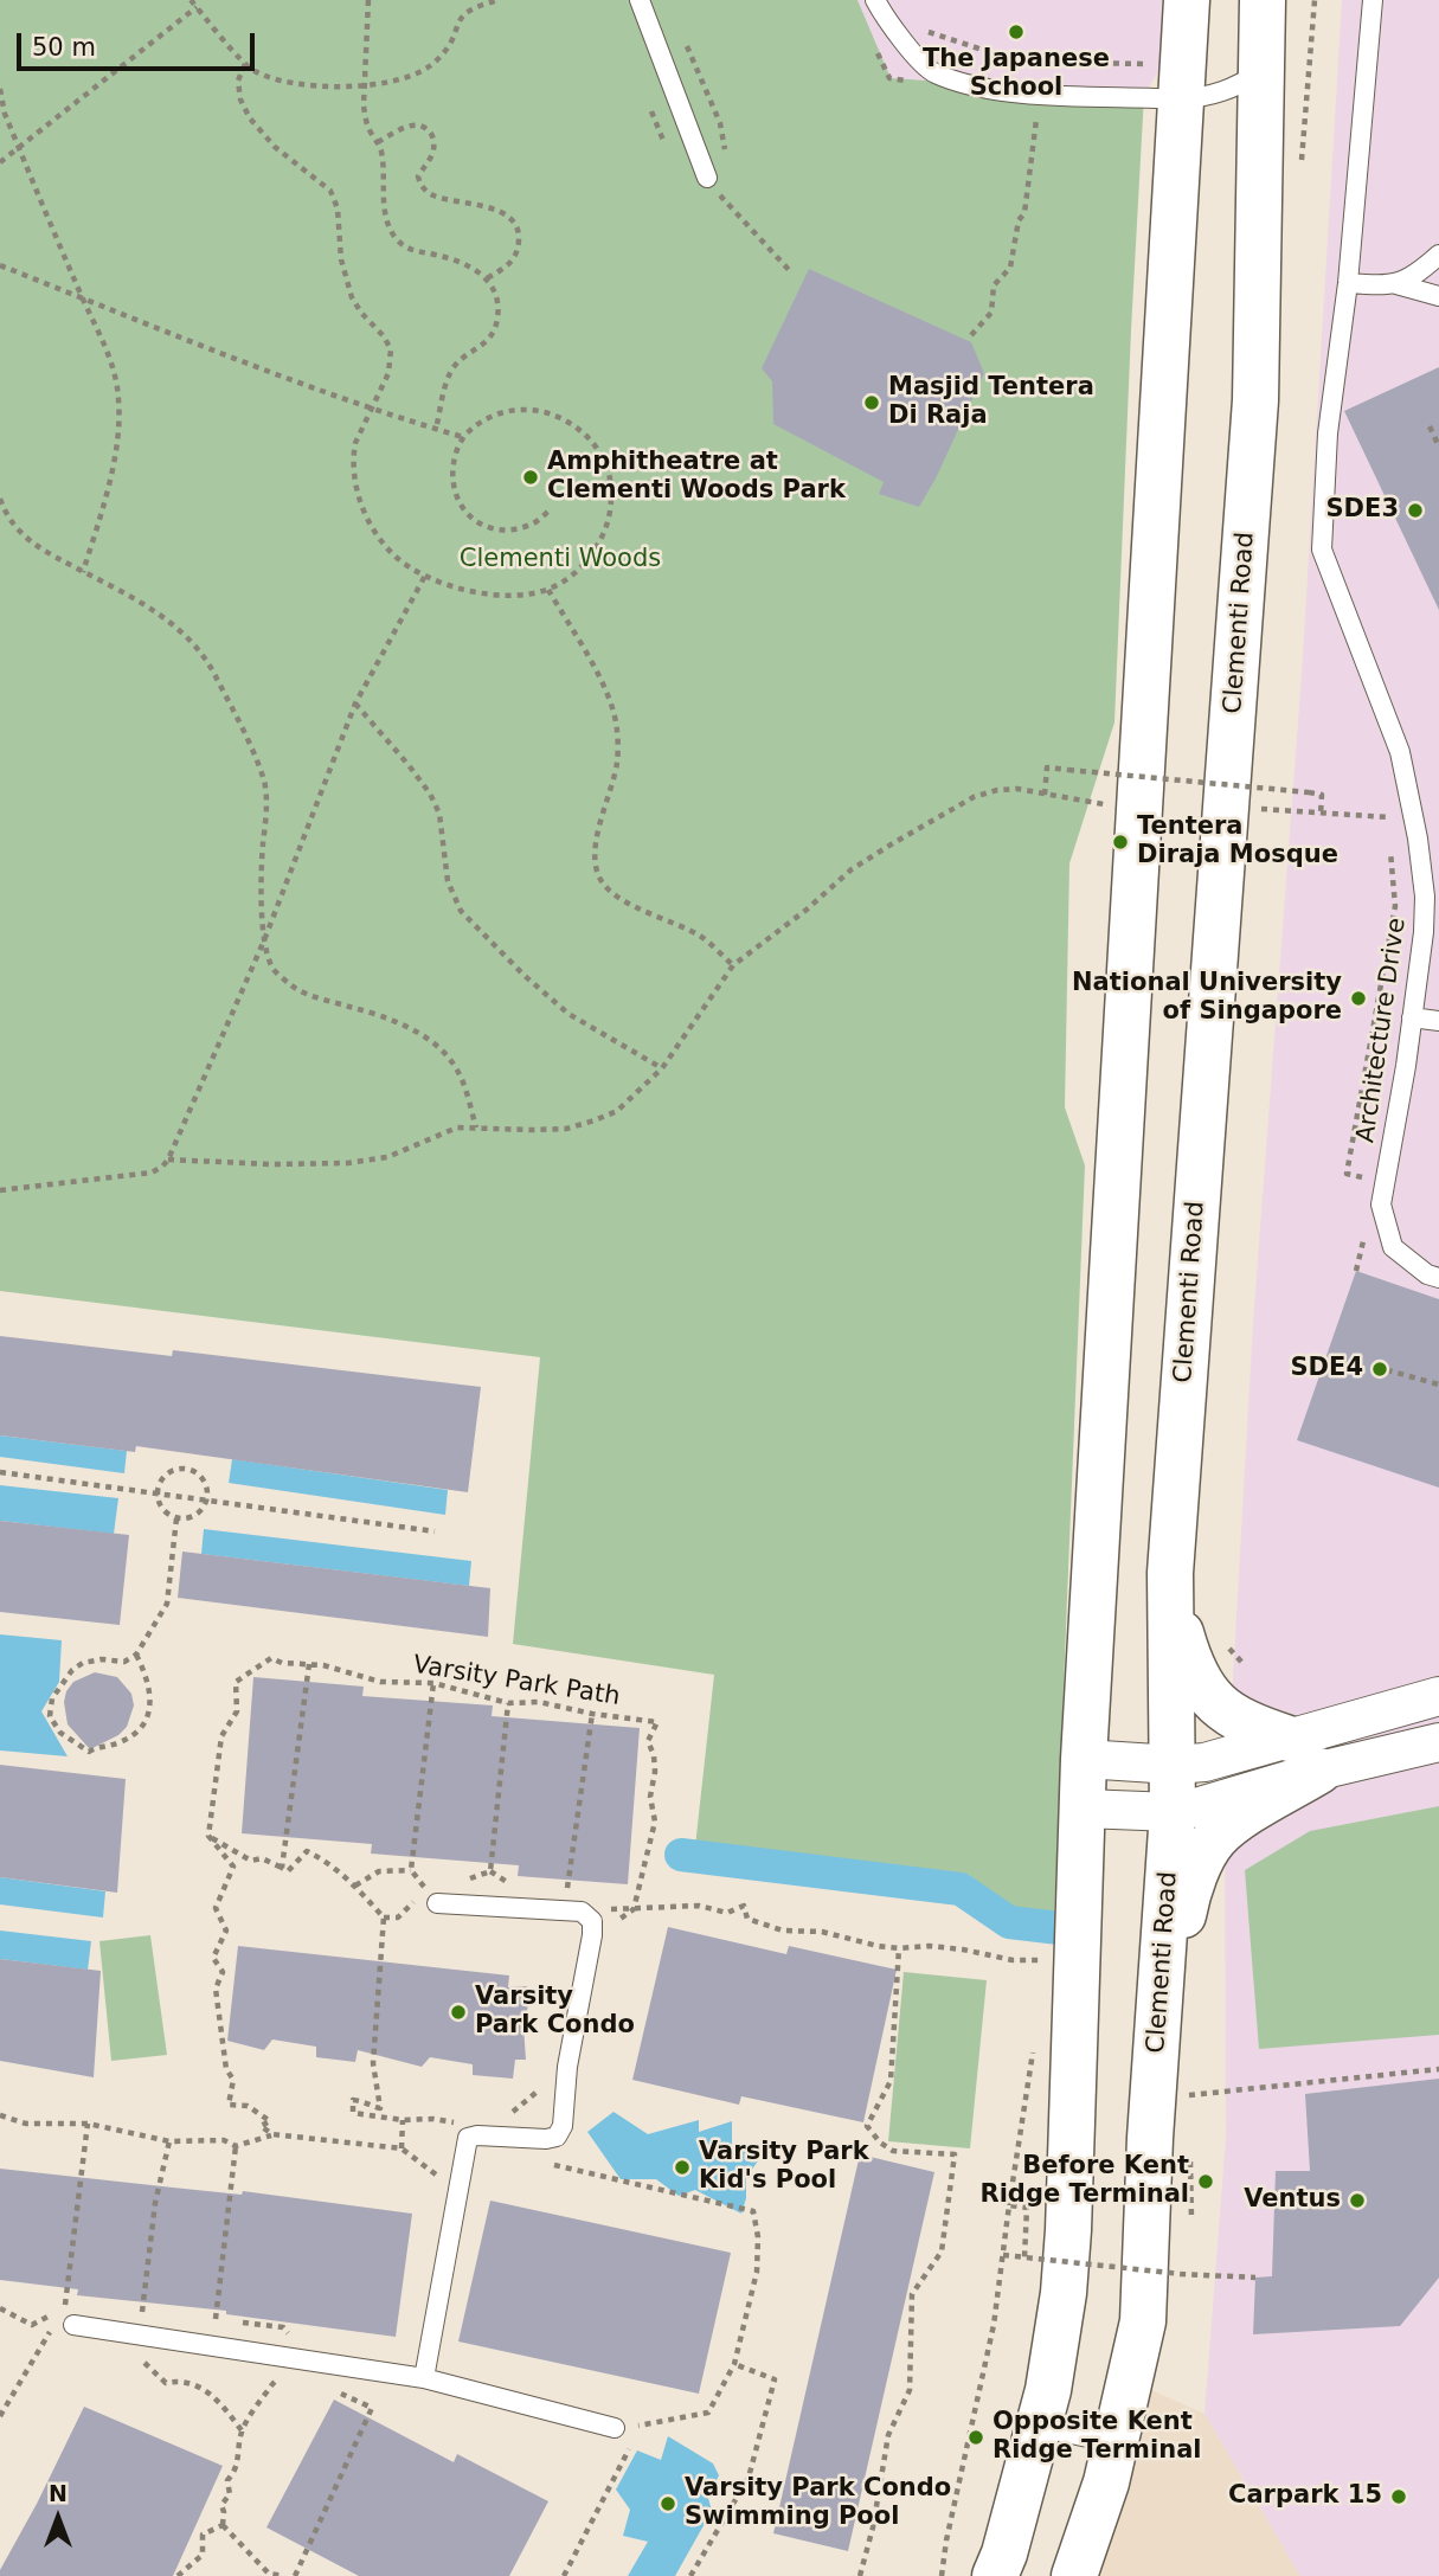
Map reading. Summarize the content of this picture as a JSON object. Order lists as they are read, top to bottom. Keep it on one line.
{"streets":{"main road":["Clementi Road"],"lane":["Architecture Drive"],"path":["Varsity Park Path"]},"parks":["Clementi Woods"],"places":["The Japanese School","Masjid Tentera Di Raja","Amphitheatre at Clementi Woods Park","SDE3","Tentera Diraja Mosque","National University of Singapore","SDE4","Varsity Park Condo","Varsity Park Kid's Pool","Before Kent Ridge Terminal","Ventus","Opposite Kent Ridge Terminal","Carpark 15","Varsity Park Condo Swimming Pool"],"scale_bar":"50 m","north":"top"}
